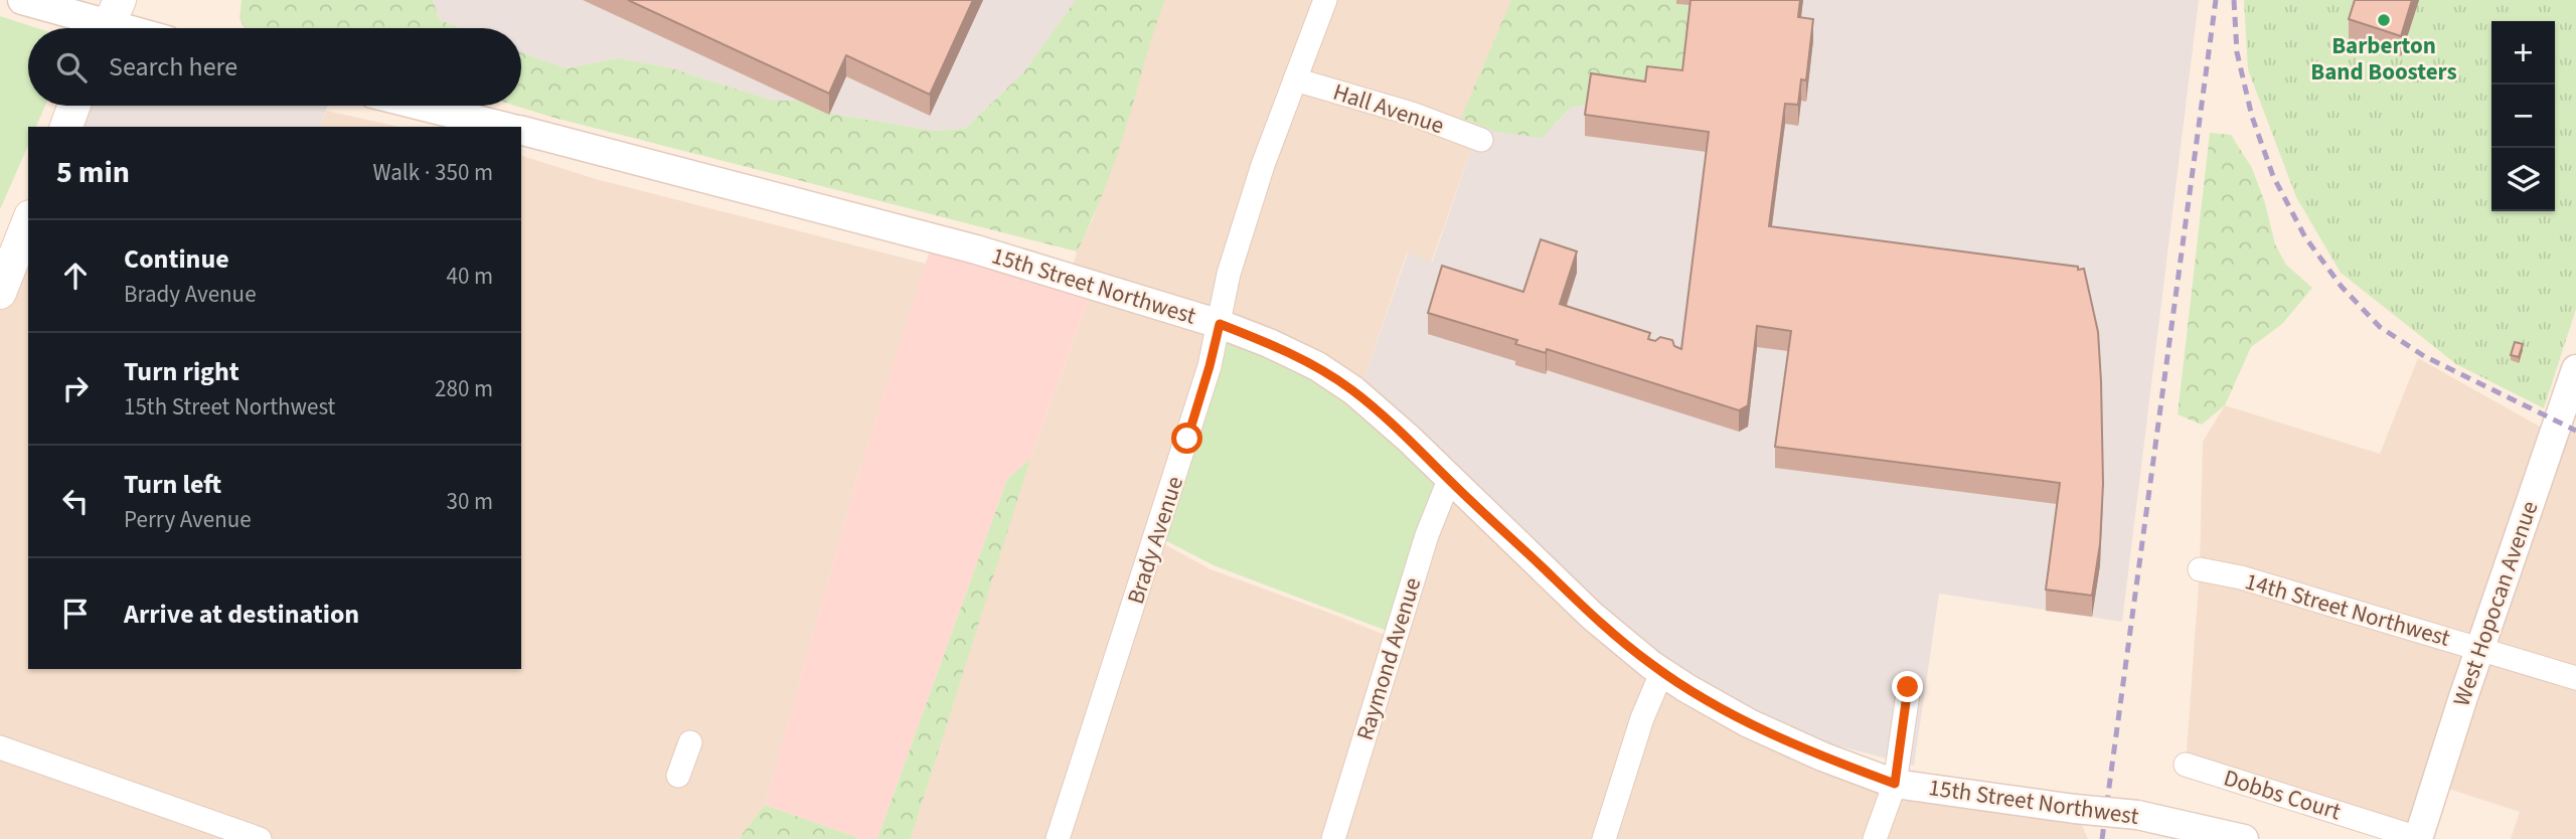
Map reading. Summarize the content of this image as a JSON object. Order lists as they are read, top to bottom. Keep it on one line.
{"streets":{"street":["Hall Avenue","15th Street Northwest","Brady Avenue","West Hopocan Avenue","14th Street Northwest","Raymond Avenue","Dobbs Court"]},"crossings":[["Hall Avenue","Brady Avenue"],["15th Street Northwest","Brady Avenue"],["15th Street Northwest","Raymond Avenue"],["West Hopocan Avenue","14th Street Northwest"],["West Hopocan Avenue","Dobbs Court"]],"places":["Barberton Band Boosters"],"page":{"map_buttons":["+","−"],"search":"Search here","heading":["5 min","Walk · 350 m"],"list":[["Continue","Brady Avenue","40 m"],["Turn right","15th Street Northwest","280 m"],["Turn left","Perry Avenue","30 m"],"Arrive at destination"]}}
